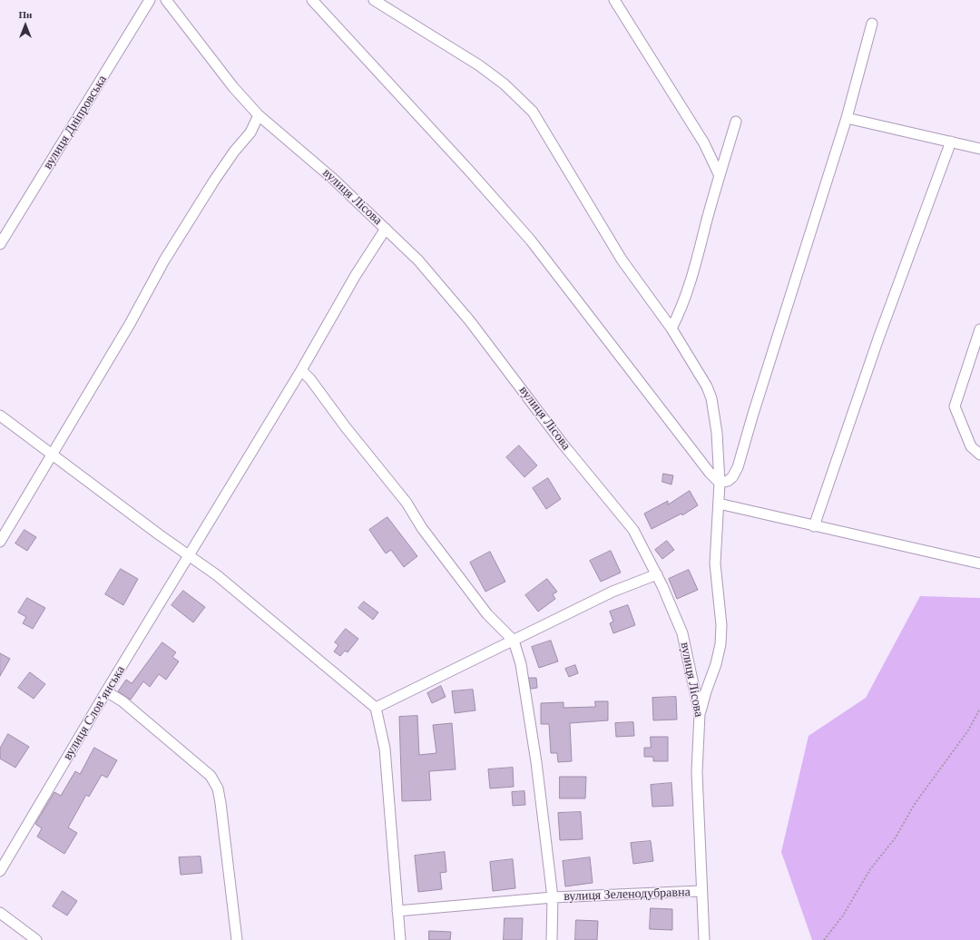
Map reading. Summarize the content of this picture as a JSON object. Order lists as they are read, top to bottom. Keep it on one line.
{"streets":{"street":["вулиця Дніпровська","вулиця Лісова","вулиця Словʼянська","вулиця Зеленодубравна"]},"crossings":[["вулиця Лісова","вулиця Словʼянська"],["вулиця Лісова","вулиця Зеленодубравна"]],"north":"top"}
